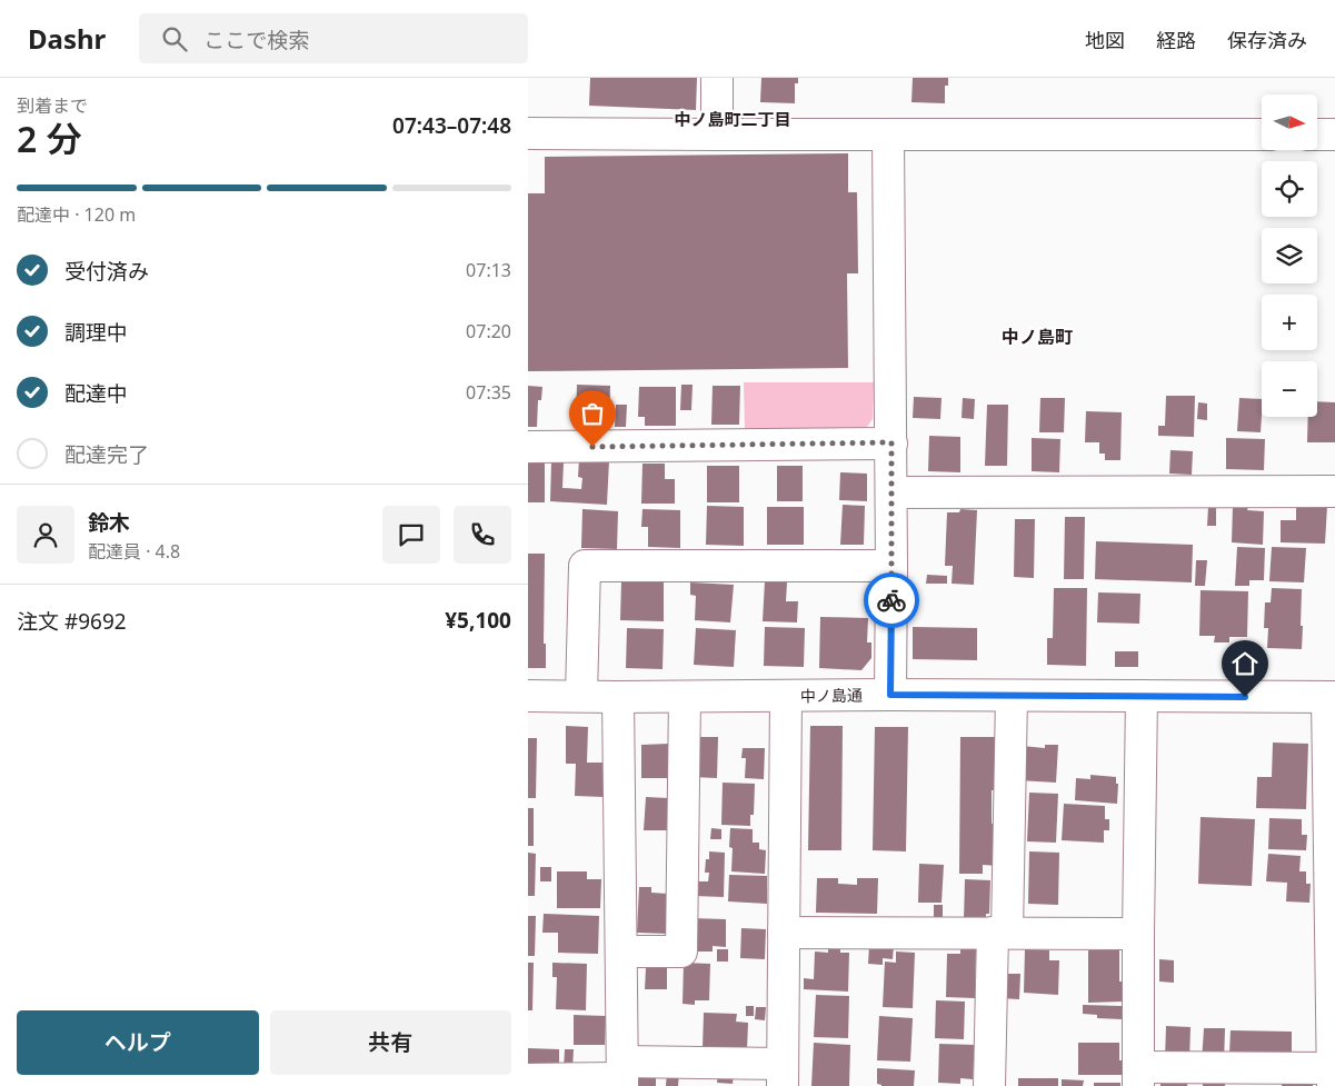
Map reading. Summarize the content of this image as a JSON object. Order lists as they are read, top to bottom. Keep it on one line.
{"streets":{"street":["中ノ島通"]},"districts":["中ノ島町二丁目","中ノ島町"],"north":"right","page":{"header":"Dashr","search":"ここで検索","nav":["地図","経路","保存済み"],"heading":["2 分","到着まで","07:43–07:48"],"panel":["鈴木","配達員 · 4.8","注文 #9692","¥5,100"],"map_buttons":["+","−"],"bar":"配達中 · 120 m","list":[["受付済み","07:13"],["調理中","07:20"],["配達中","07:35"],"配達完了"],"buttons":["ヘルプ","共有"]}}
